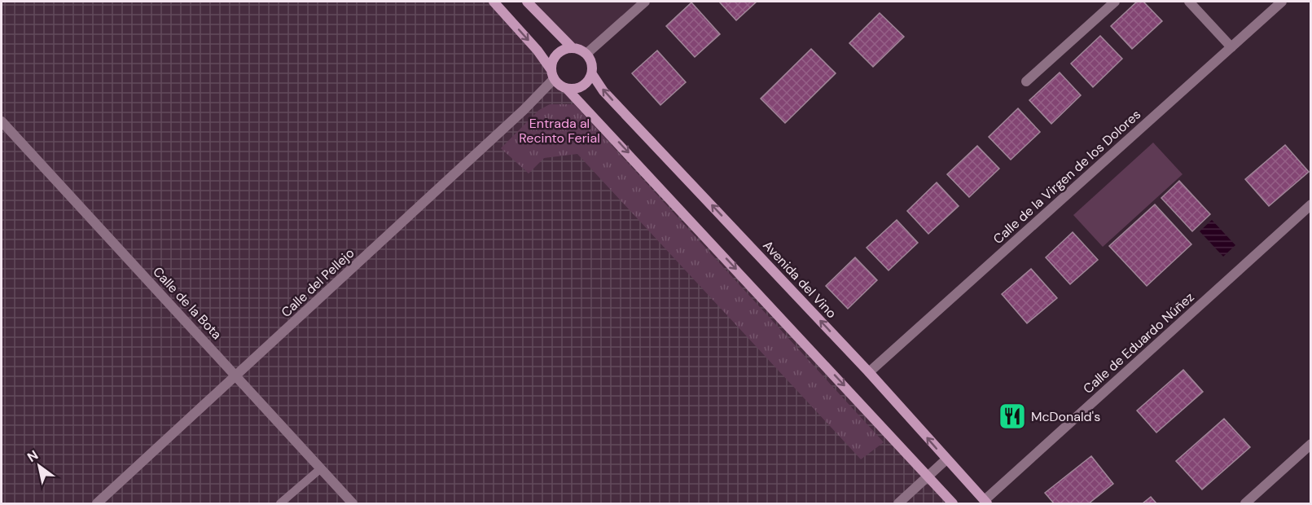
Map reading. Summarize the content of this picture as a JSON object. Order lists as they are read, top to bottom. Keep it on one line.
{"streets":{"street":["Calle de la Virgen de los Dolores","Avenida del Vino","Calle del Pellejo","Calle de la Bota","Calle de Eduardo Núñez"]},"crossings":[["Calle de la Virgen de los Dolores","Avenida del Vino"],["Avenida del Vino","Calle del Pellejo"],["Avenida del Vino","Calle de Eduardo Núñez"],["Calle del Pellejo","Calle de la Bota"]],"parks":["Entrada al Recinto Ferial"],"places":{"restaurant":["McDonald's"]},"north":"top left"}
